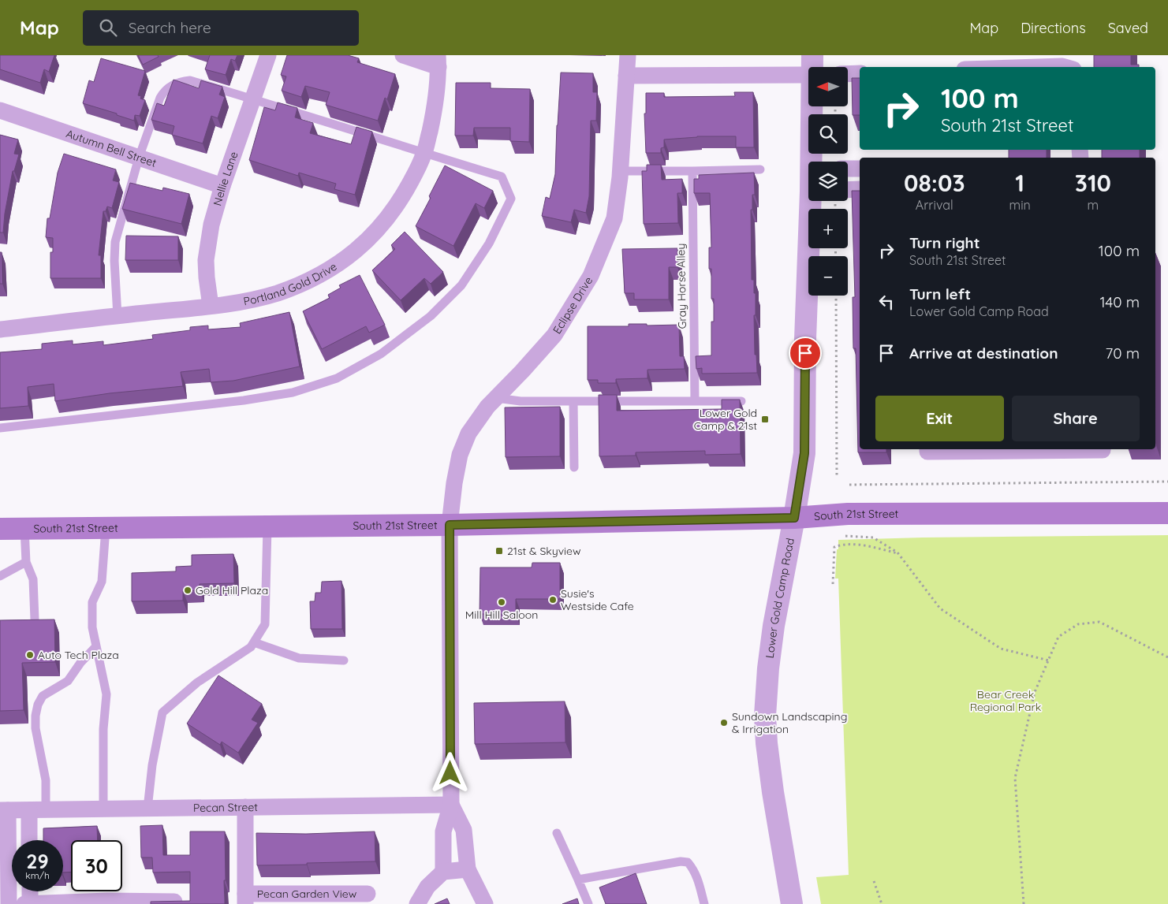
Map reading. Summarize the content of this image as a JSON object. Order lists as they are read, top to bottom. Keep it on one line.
{"streets":{"main road":["South 21st Street"],"street":["Autumn Bell Street","Nellie Lane","Portland Gold Drive","Eclipse Drive","Lower Gold Camp Road","Pecan Street","Pecan Garden View"],"lane":["Gray Horse Alley"]},"crossings":[["Autumn Bell Street","Nellie Lane"],["Nellie Lane","Portland Gold Drive"],["Eclipse Drive","South 21st Street"],["Eclipse Drive","Pecan Street"],["South 21st Street","Lower Gold Camp Road"]],"parks":["Bear Creek Regional Park"],"places":{"transit":["Lower Gold Camp & 21st","21st & Skyview"],"other":["Gold Hill Plaza","Susie's Westside Cafe","Mill Hill Saloon","Auto Tech Plaza","Sundown Landscaping & Irrigation"]},"north":"left","page":{"header":"Map","search":"Search here","nav":["Map","Directions","Saved"],"map_buttons":["+","−"],"turn":["100 m","South 21st Street"],"eta":["08:03","Arrival","1","min","310","m"],"list":[{"name":"Turn right","note":"South 21st Street","value":"100 m"},{"name":"Turn left","note":"Lower Gold Camp Road","value":"140 m"},{"name":"Arrive at destination","value":"70 m"}],"buttons":["Exit","Share"],"speed":"29 km/h","limit":"30"}}
